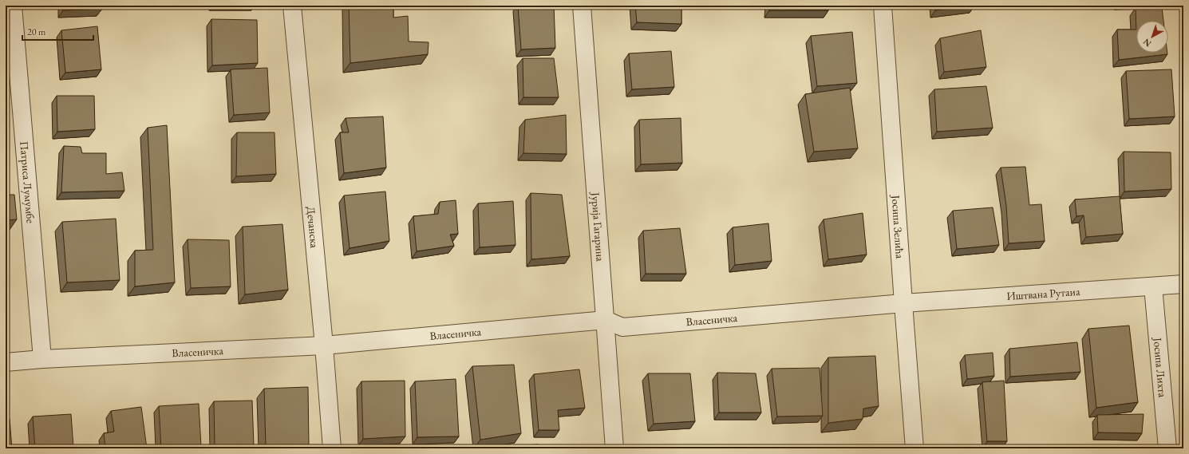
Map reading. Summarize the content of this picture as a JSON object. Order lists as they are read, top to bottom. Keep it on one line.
{"streets":{"street":["Патриса Лумумбе","Дечанска","Јурија Гагарина","Јосипа Зелића","Иштвана Рутаиа","Власеничка","Јосипа Лихта"]},"crossings":[["Патриса Лумумбе","Власеничка"],["Дечанска","Власеничка"],["Јурија Гагарина","Власеничка"],["Јосипа Зелића","Иштвана Рутаиа"],["Јосипа Зелића","Власеничка"],["Иштвана Рутаиа","Власеничка"],["Иштвана Рутаиа","Јосипа Лихта"]],"scale_bar":"20 m","north":"bottom left"}
